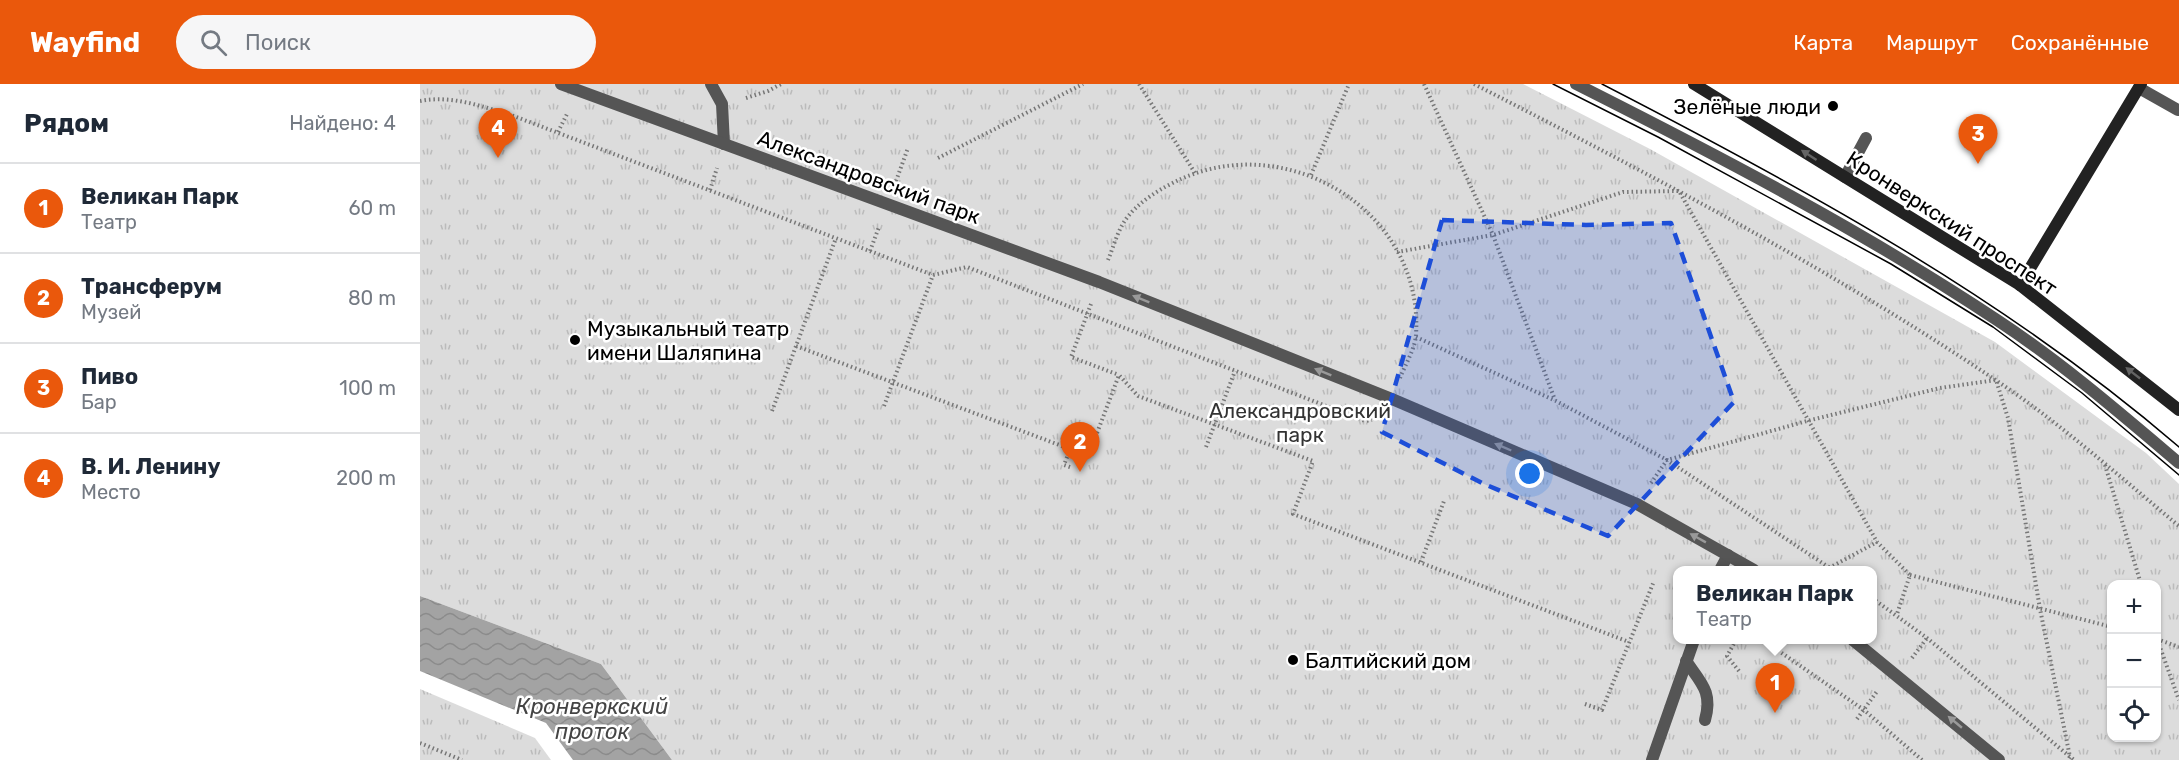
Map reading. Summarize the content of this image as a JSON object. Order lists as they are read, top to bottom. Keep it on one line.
{"streets":{"street":["Александровский парк","Кронверкский проспект"]},"one_way":["Александровский парк"],"water":["Кронверкский проток"],"parks":["Александровский парк"],"places":["Зелёные люди","Музыкальный театр имени Шаляпина","Балтийский дом"],"page":{"header":"Wayfind","search":"Поиск","nav":["Карта","Маршрут","Сохранённые"],"heading":["Рядом","Найдено: 4"],"pins":["4","3","2","1"],"list":[{"mark":"1","name":"Великан Парк","note":"Театр","value":"60 m"},{"mark":"2","name":"Трансферум","note":"Музей","value":"80 m"},{"mark":"3","name":"Пиво","note":"Бар","value":"100 m"},{"mark":"4","name":"В. И. Ленину","note":"Место","value":"200 m"}],"popup":["Великан Парк","Театр"],"map_buttons":["+","−"]}}
